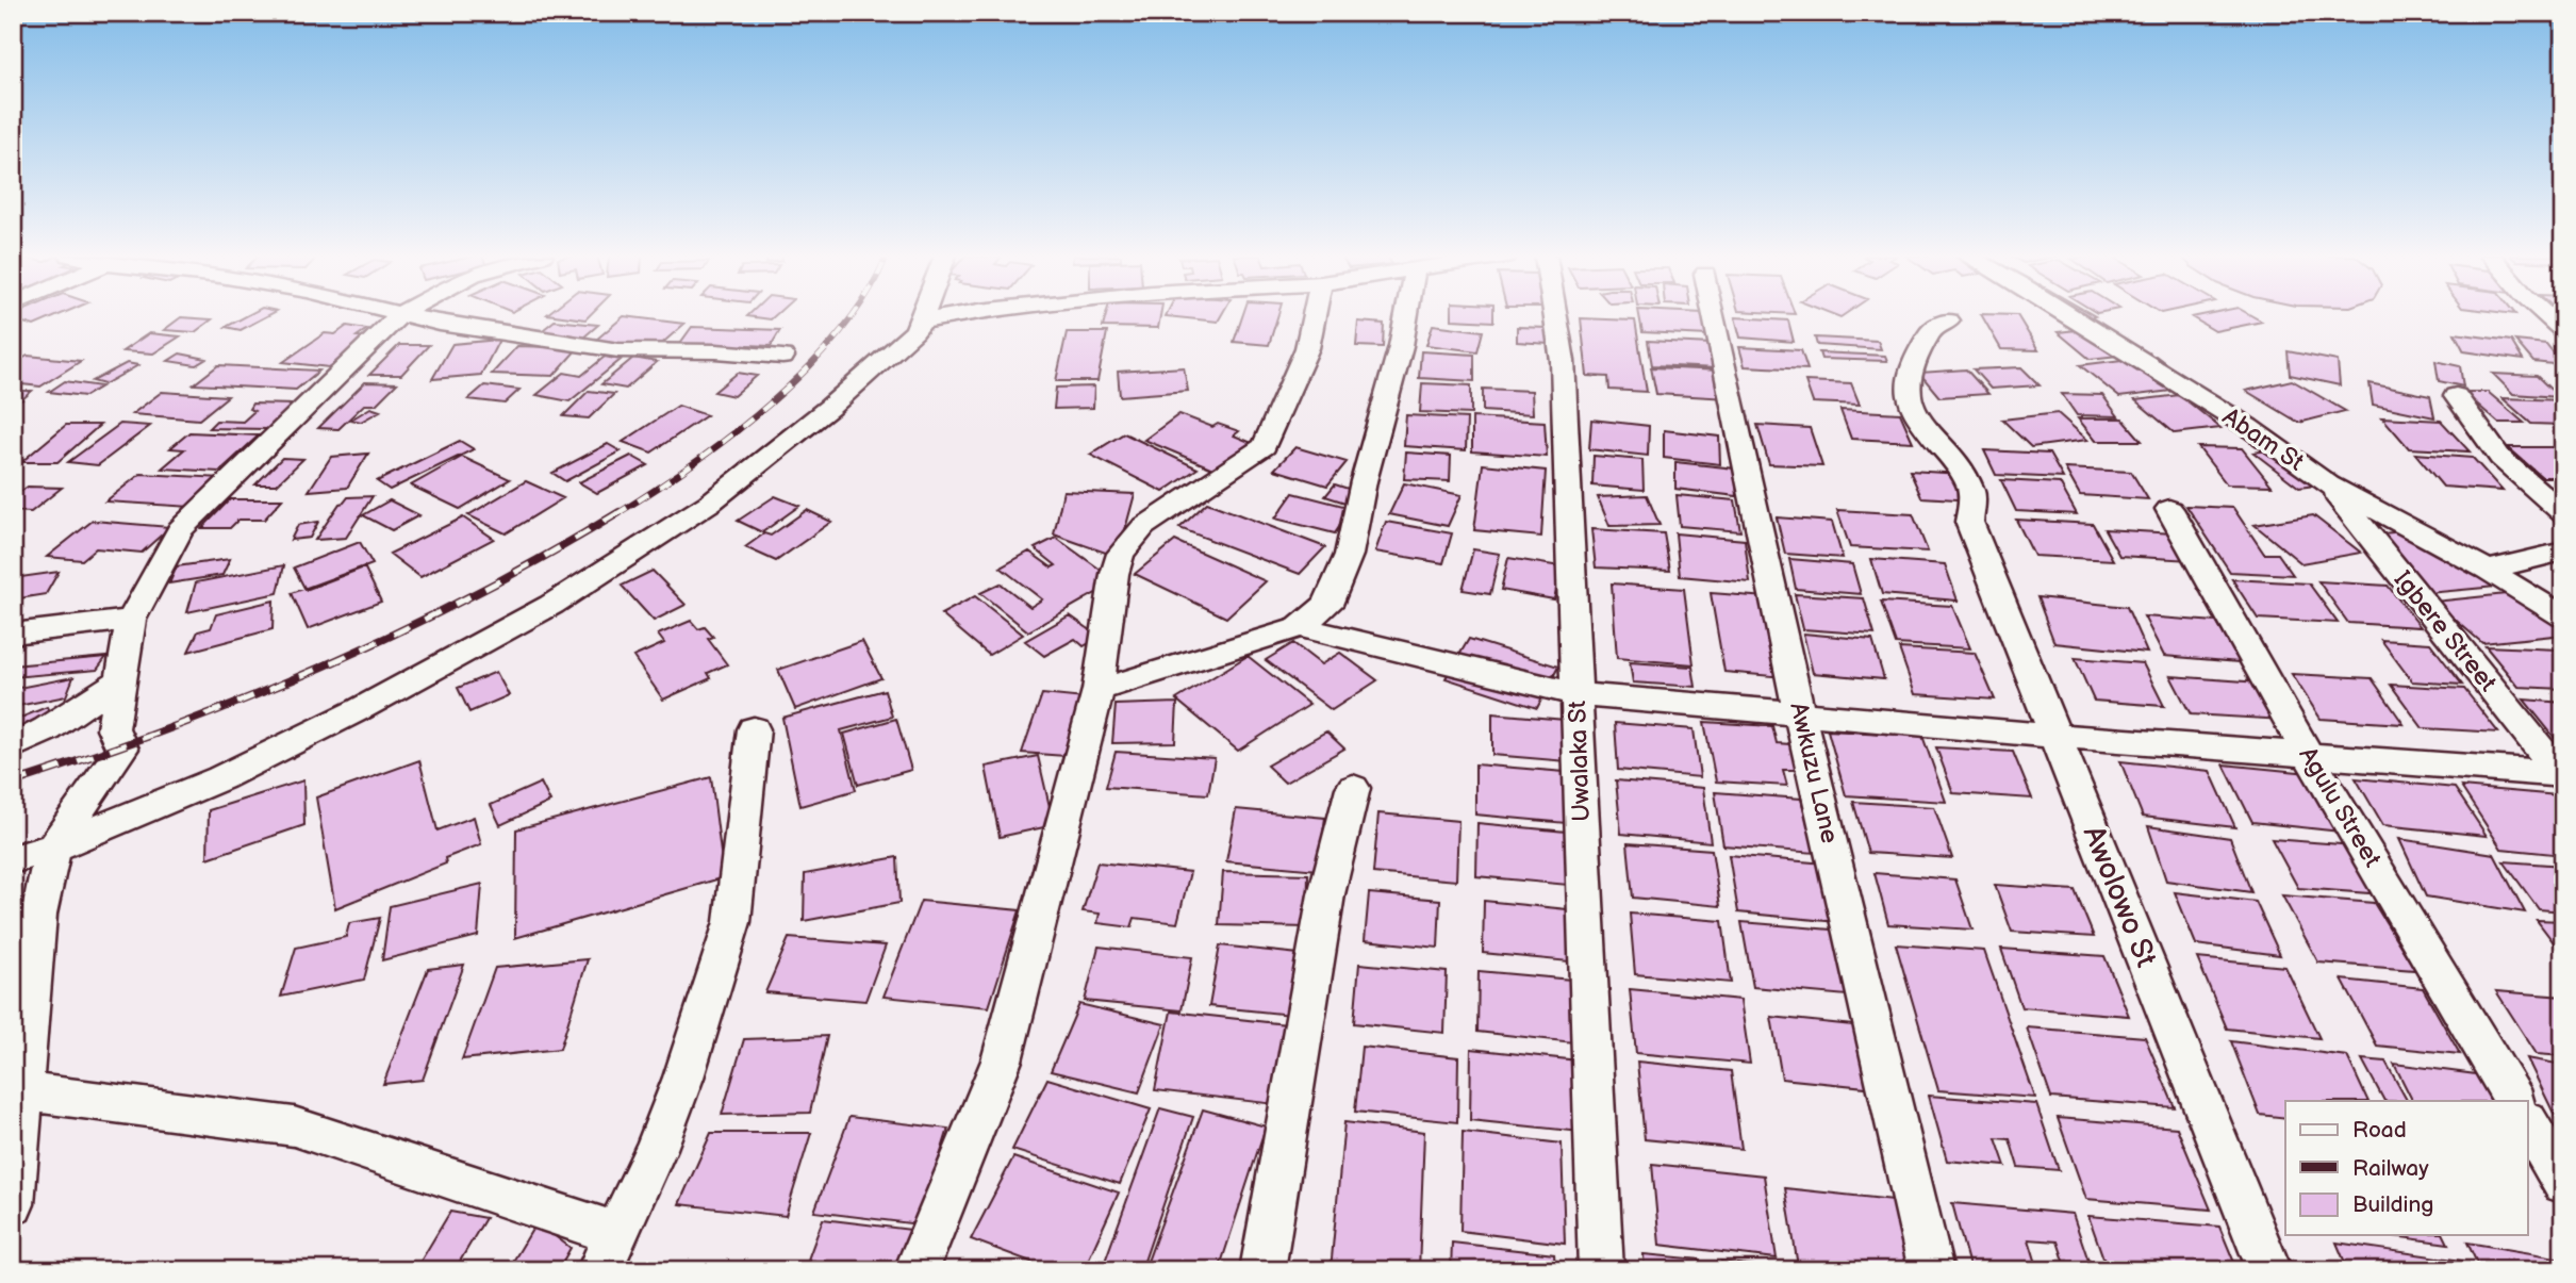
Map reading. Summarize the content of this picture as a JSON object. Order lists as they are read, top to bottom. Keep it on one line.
{"streets":{"street":["Abam St","Igbere Street","Uwalaka St","Awkuzu Lane","Agulu Street","Awolowo St"]},"crossings":[["Abam St","Igbere Street"]],"legend":["Road","Railway","Building"]}
